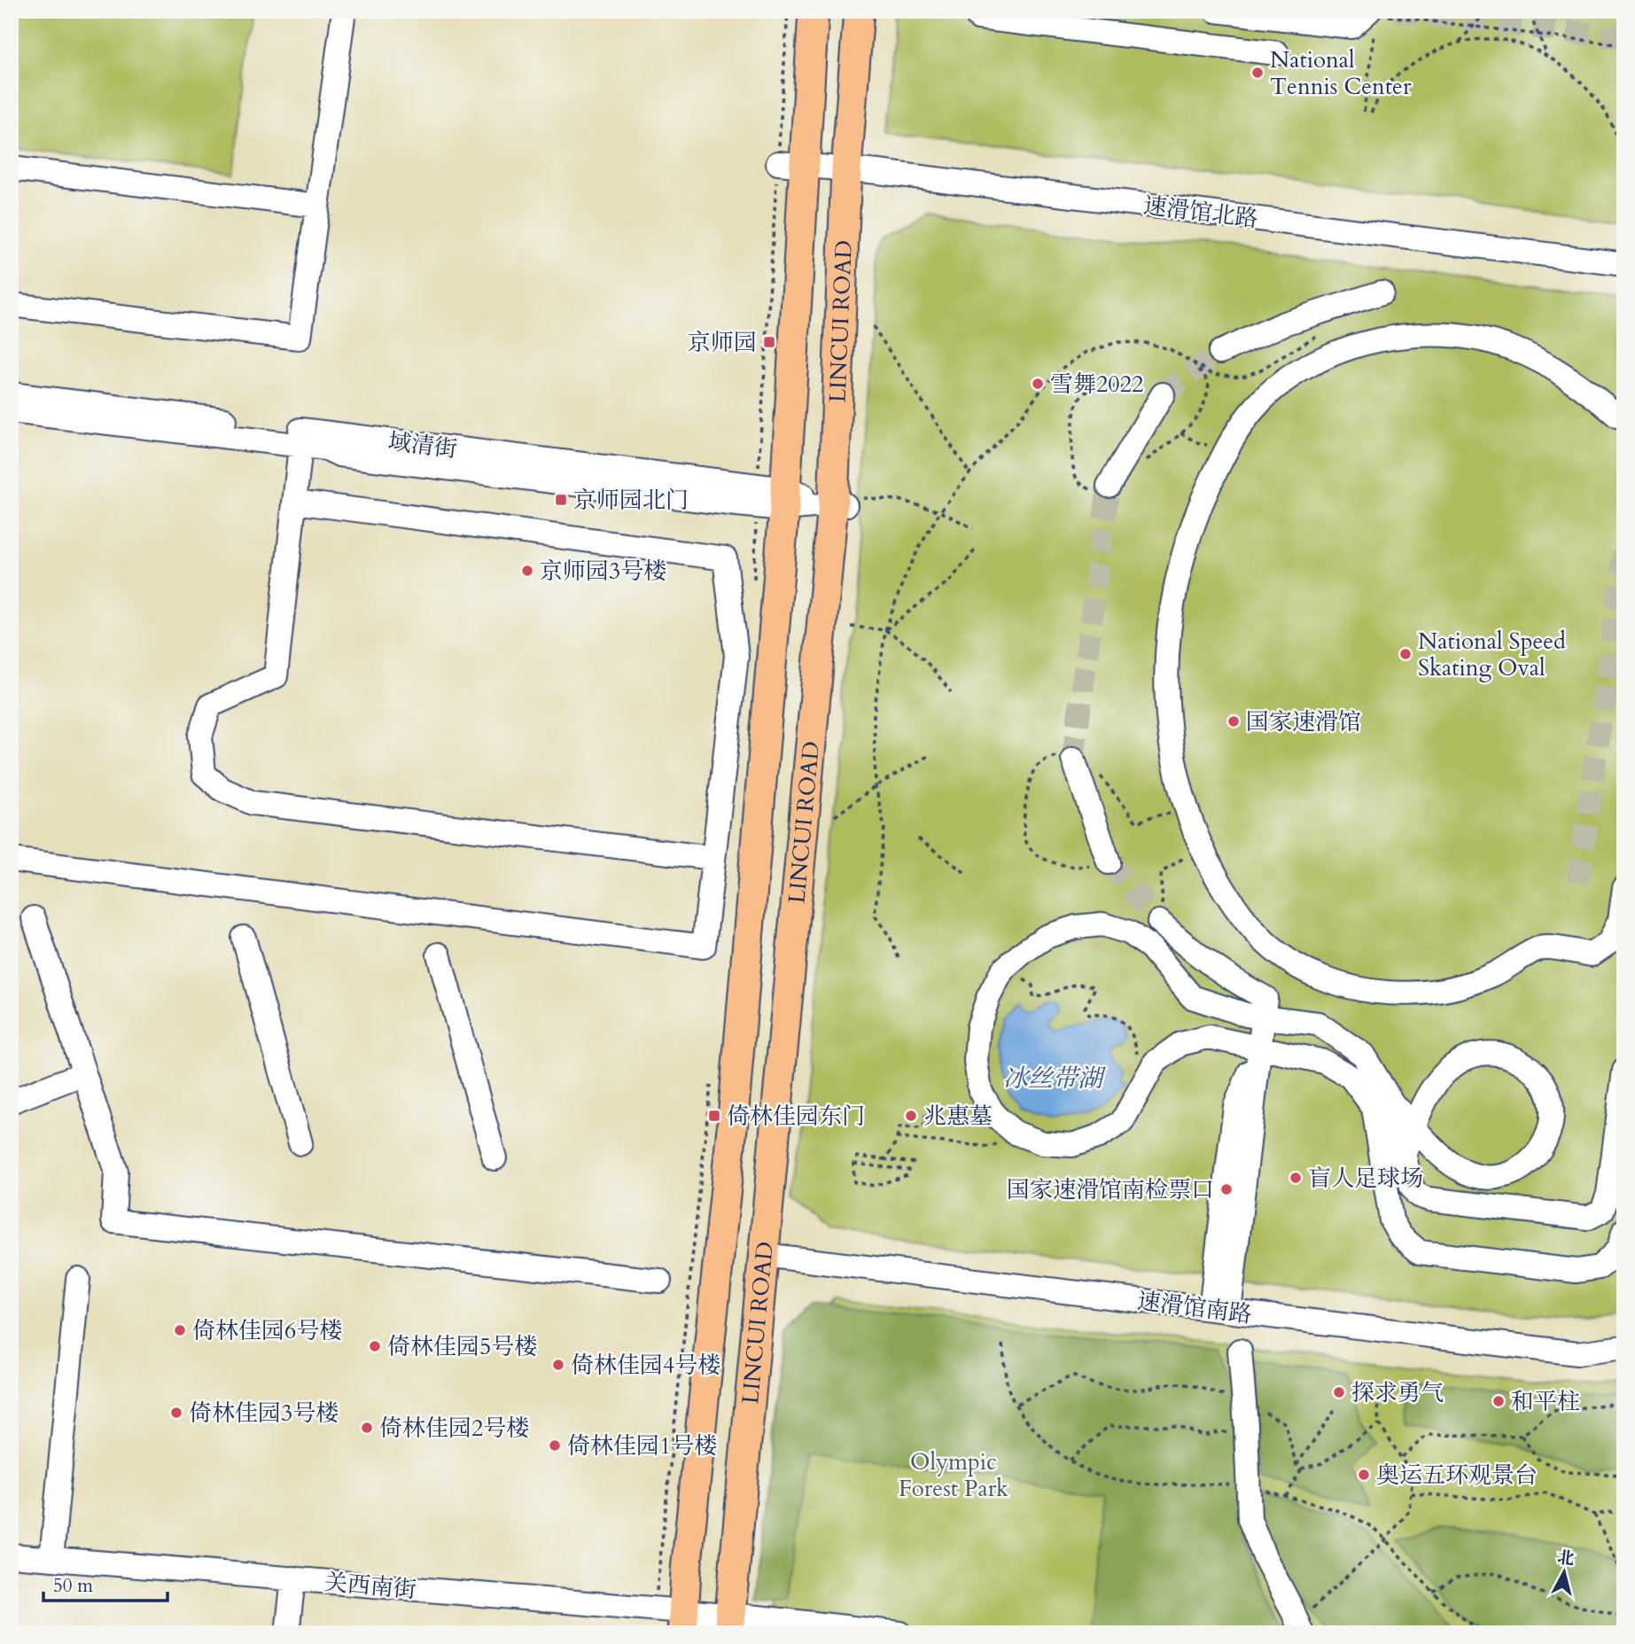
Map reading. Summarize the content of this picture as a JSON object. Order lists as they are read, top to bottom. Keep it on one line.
{"streets":{"main road":["LINCUI ROAD"],"street":["速滑馆北路","域清街","速滑馆南路","关西南街"]},"crossings":[["速滑馆北路","LINCUI ROAD"],["LINCUI ROAD","域清街"],["LINCUI ROAD","速滑馆南路"],["LINCUI ROAD","关西南街"]],"water":["冰丝带湖"],"parks":["Olympic Forest Park"],"places":{"other":["National Tennis Center","雪舞2022","京师园3号楼","National Speed Skating Oval","国家速滑馆","兆惠墓","盲人足球场","国家速滑馆南检票口","倚林佳园6号楼","倚林佳园5号楼","倚林佳园4号楼","探求勇气","和平柱","倚林佳园3号楼","倚林佳园2号楼","倚林佳园1号楼","奥运五环观景台"],"transit":["京师园","京师园北门","倚林佳园东门"]},"scale_bar":"50 m","north":"top"}
